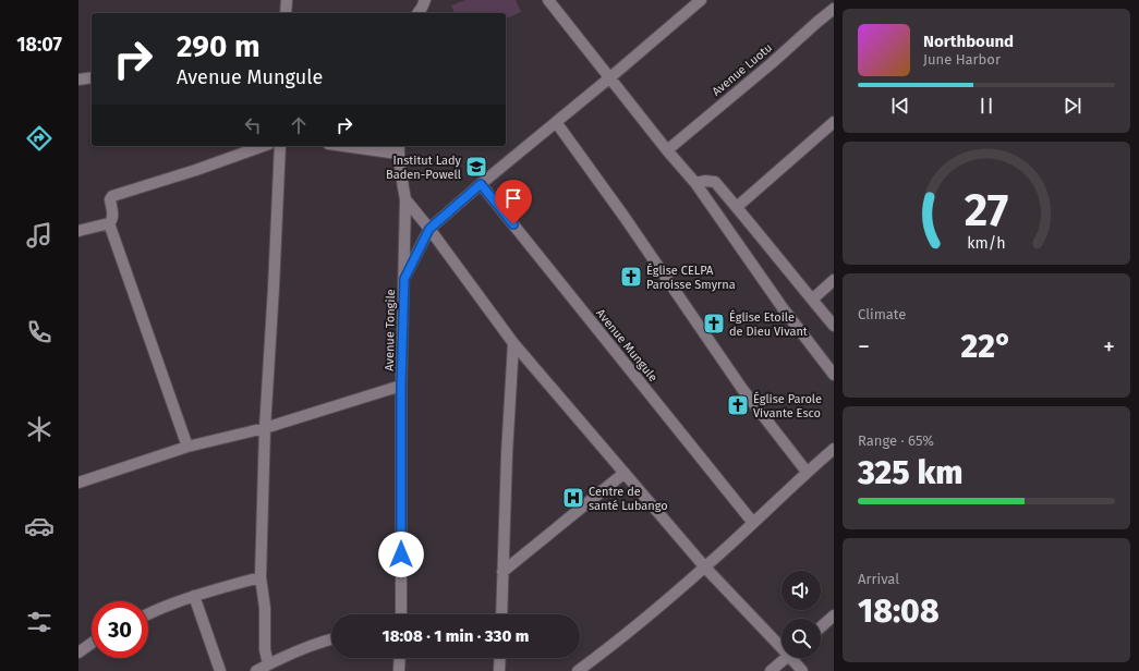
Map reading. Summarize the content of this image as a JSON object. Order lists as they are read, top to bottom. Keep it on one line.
{"streets":{"street":["Avenue Luotu","Avenue Tongile","Avenue Mungule"]},"crossings":[["Avenue Tongile","Avenue Mungule"]],"places":{"school or university":["Institut Lady Baden-Powell"],"church":["Église CELPA Paroisse Smyrna","Église Etoile de Dieu Vivant","Église Parole Vivante Esco"],"hospital":["Centre de santé Lubango"]},"page":{"tabs":"18:07","turn":["290 m","Avenue Mungule"],"song":["Northbound","June Harbor"],"tile":["Climate",["Range · 65%","325 km"],["Arrival","18:08"]],"heat":["−","22°","+"],"limit":"30","trip":"18:08 · 1 min · 330 m","gauge":["27","km/h"]}}
